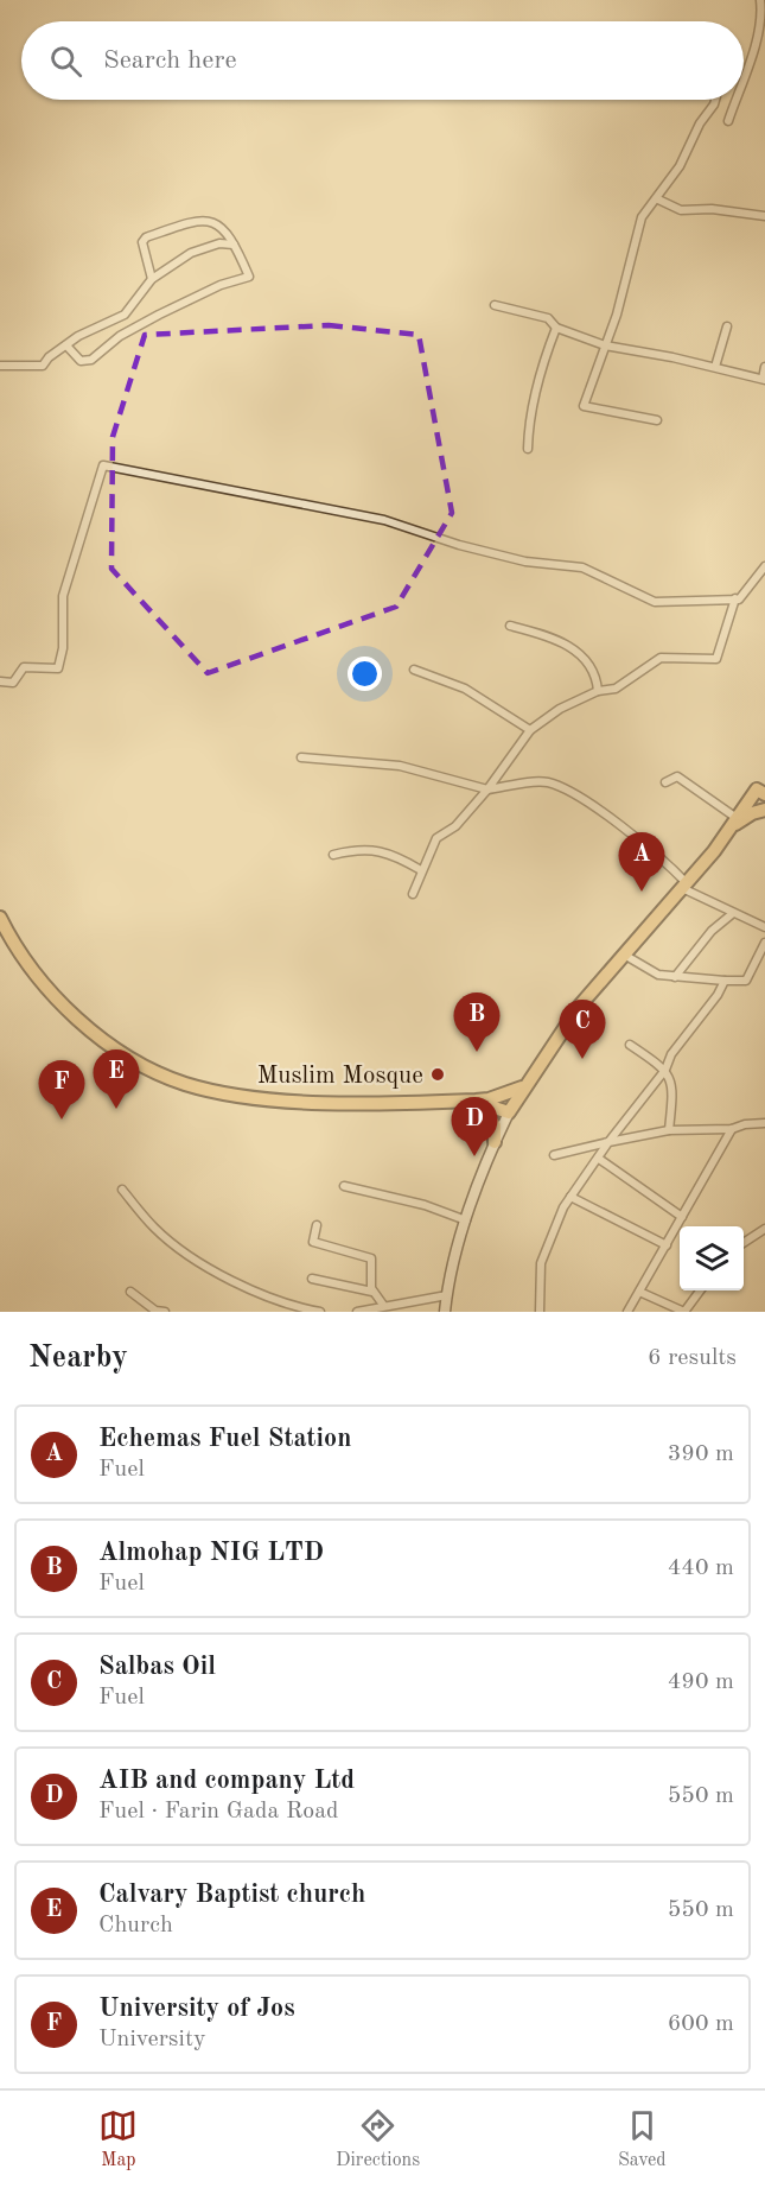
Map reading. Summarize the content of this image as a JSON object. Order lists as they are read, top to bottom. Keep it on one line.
{"places":["Muslim Mosque"],"page":{"search":"Search here","pins":["A","B","C","E","F","D"],"heading":["Nearby","6 results"],"list":[{"mark":"A","name":"Echemas Fuel Station","note":"Fuel","value":"390 m"},{"mark":"B","name":"Almohap NIG LTD","note":"Fuel","value":"440 m"},{"mark":"C","name":"Salbas Oil","note":"Fuel","value":"490 m"},{"mark":"D","name":"AIB and company Ltd","note":"Fuel · Farin Gada Road","value":"550 m"},{"mark":"E","name":"Calvary Baptist church","note":"Church","value":"550 m"},{"mark":"F","name":"University of Jos","note":"University","value":"600 m"}],"nav":["Map","Directions","Saved"]}}
